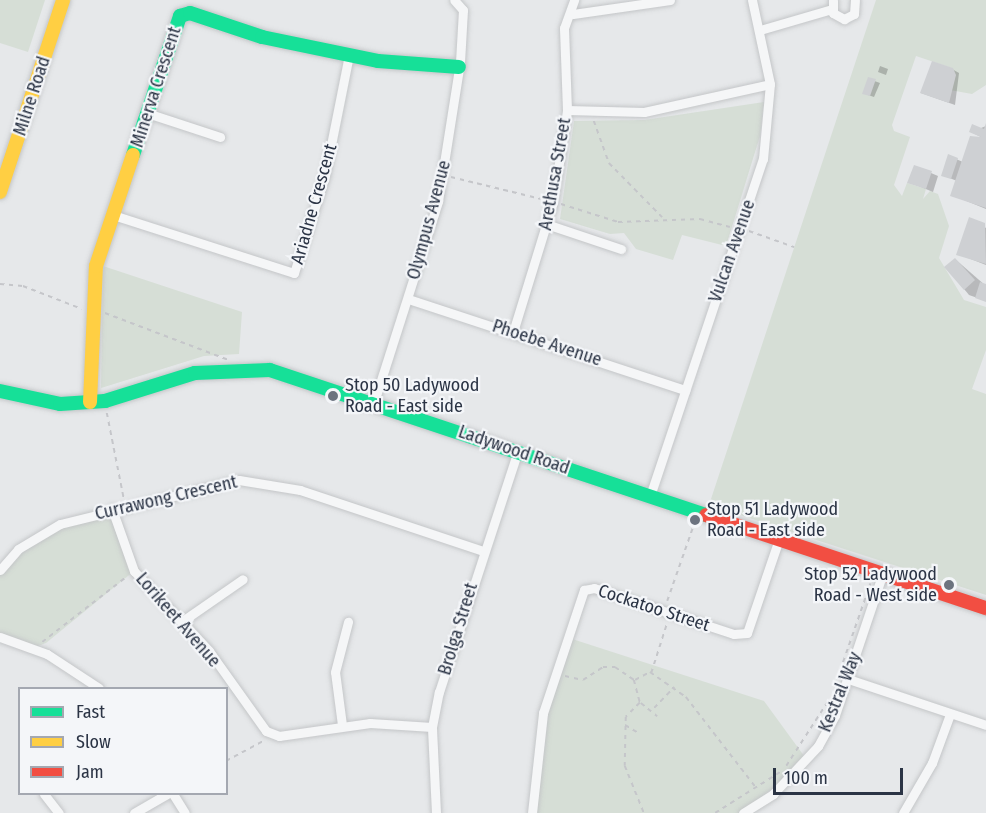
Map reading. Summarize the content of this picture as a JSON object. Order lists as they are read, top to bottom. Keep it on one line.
{"streets":{"street":["Minerva Crescent","Milne Road","Arethusa Street","Ariadne Crescent","Olympus Avenue","Vulcan Avenue","Phoebe Avenue","Ladywood Road","Currawong Crescent","Cockatoo Street","Lorikeet Avenue","Brolga Street","Kestral Way"]},"crossings":[["Minerva Crescent","Ariadne Crescent"],["Minerva Crescent","Olympus Avenue"],["Minerva Crescent","Ladywood Road"],["Arethusa Street","Phoebe Avenue"],["Olympus Avenue","Phoebe Avenue"],["Olympus Avenue","Ladywood Road"],["Vulcan Avenue","Phoebe Avenue"],["Vulcan Avenue","Ladywood Road"],["Ladywood Road","Cockatoo Street"],["Ladywood Road","Brolga Street"],["Ladywood Road","Kestral Way"],["Currawong Crescent","Lorikeet Avenue"],["Currawong Crescent","Brolga Street"]],"places":["Stop 50 Ladywood Road - East side","Stop 51 Ladywood Road - East side","Stop 52 Ladywood Road - West side"],"legend":["Fast","Slow","Jam"],"scale_bar":"100 m"}
